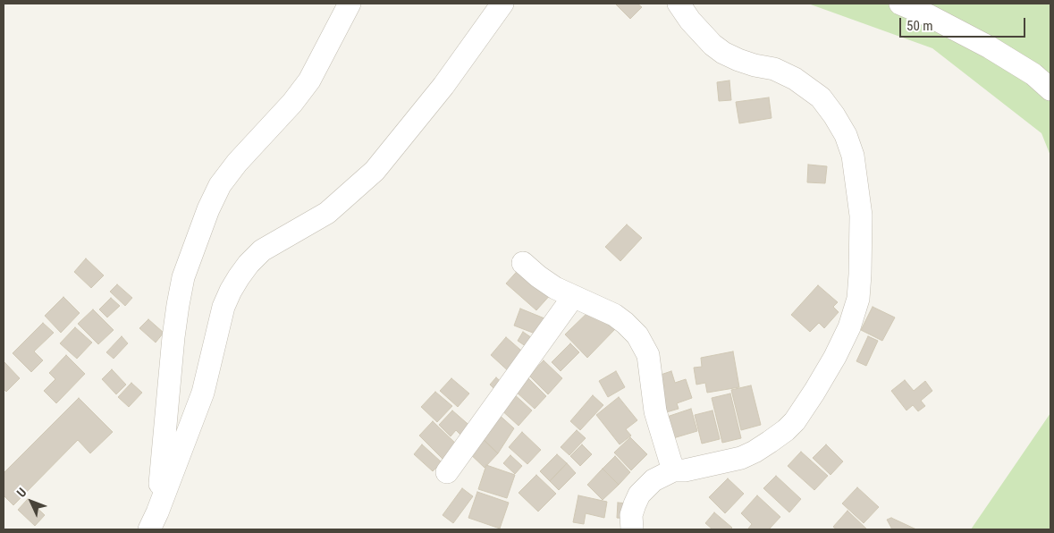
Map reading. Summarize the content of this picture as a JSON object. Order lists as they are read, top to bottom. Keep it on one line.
{"scale_bar":"50 m","north":"top left"}
